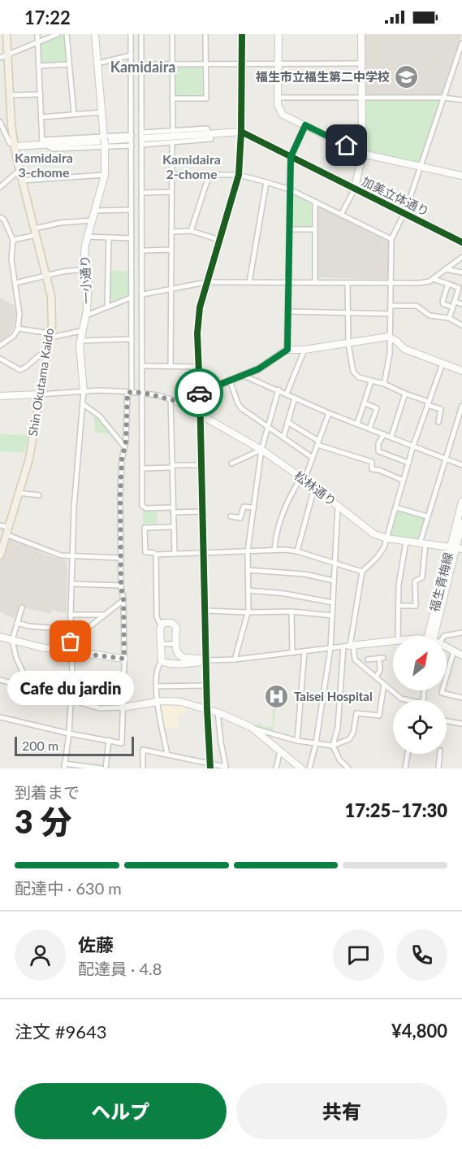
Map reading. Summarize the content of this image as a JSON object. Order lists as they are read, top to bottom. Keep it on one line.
{"streets":{"main road":["Shin Okutama Kaido"],"street":["加美立体通り","一小通り","松林通り","福生青梅線"]},"crossings":[["松林通り","福生青梅線"]],"districts":["Kamidaira","Kamidaira 3-chome","Kamidaira 2-chome"],"places":{"school or university":["福生市立福生第二中学校"],"other":["Cafe du jardin"],"hospital":["Taisei Hospital"]},"scale_bar":"200 m","north":"top right","page":{"status":"17:22","bubble":"Cafe du jardin","scale":"200 m","heading":["3 分","到着まで","17:25–17:30"],"panel":["佐藤","配達員 · 4.8","注文 #9643","¥4,800"],"bar":"配達中 · 630 m","buttons":["ヘルプ","共有"]}}
